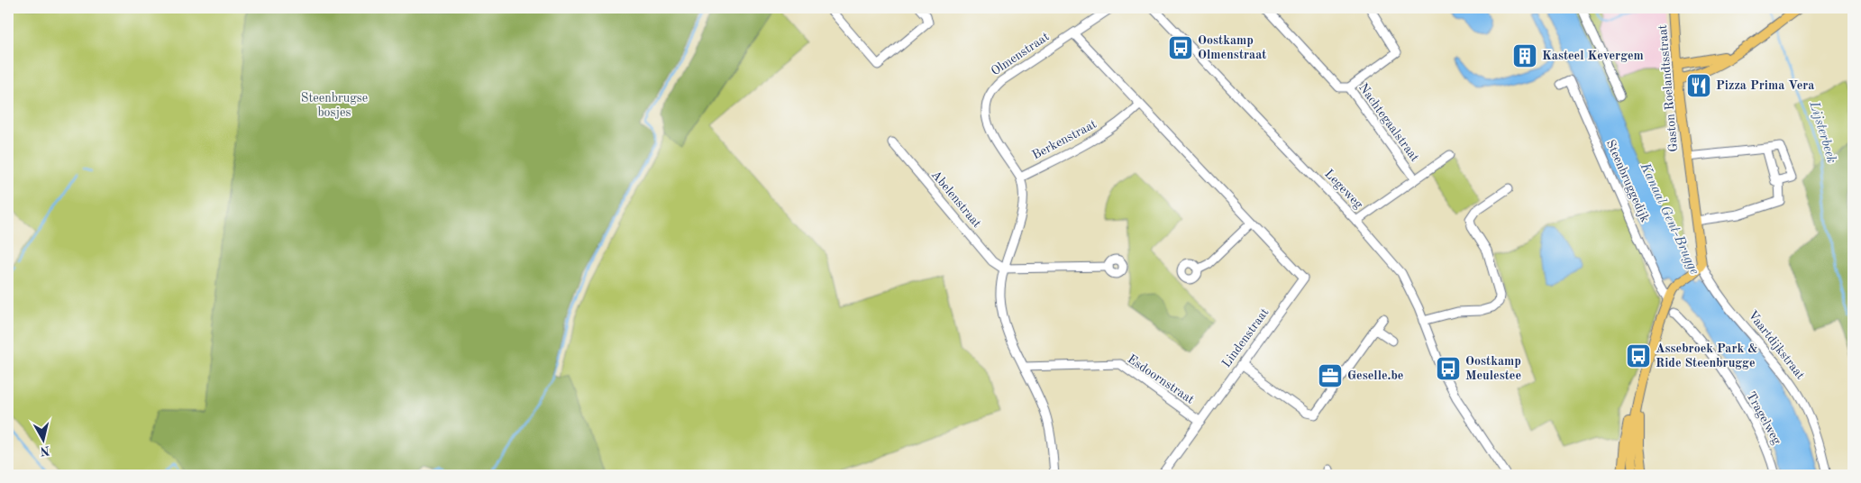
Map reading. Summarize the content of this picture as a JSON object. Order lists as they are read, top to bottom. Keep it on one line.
{"streets":{"main road":["Gaston Roelandtsstraat"],"street":["Olmenstraat","Nachtegaalstraat","Berkenstraat","Steenbruggedijk","Legeweg","Abelenstraat","Lindenstraat","Vaartdijkstraat","Esdoornstraat","Tragelweg"]},"crossings":[["Olmenstraat","Berkenstraat"],["Olmenstraat","Abelenstraat"],["Olmenstraat","Lindenstraat"],["Olmenstraat","Esdoornstraat"],["Gaston Roelandtsstraat","Vaartdijkstraat"],["Berkenstraat","Lindenstraat"],["Lindenstraat","Esdoornstraat"]],"water":["Lijsterbeek","Kanaal Gent-Brugge"],"parks":["Steenbrugse bosjes"],"places":{"bus stop":["Oostkamp Olmenstraat","Assebroek Park & Ride Steenbrugge","Oostkamp Meulestee"],"building":["Kasteel Kevergem"],"restaurant":["Pizza Prima Vera"],"office":["Geselle.be"]},"north":"bottom"}
